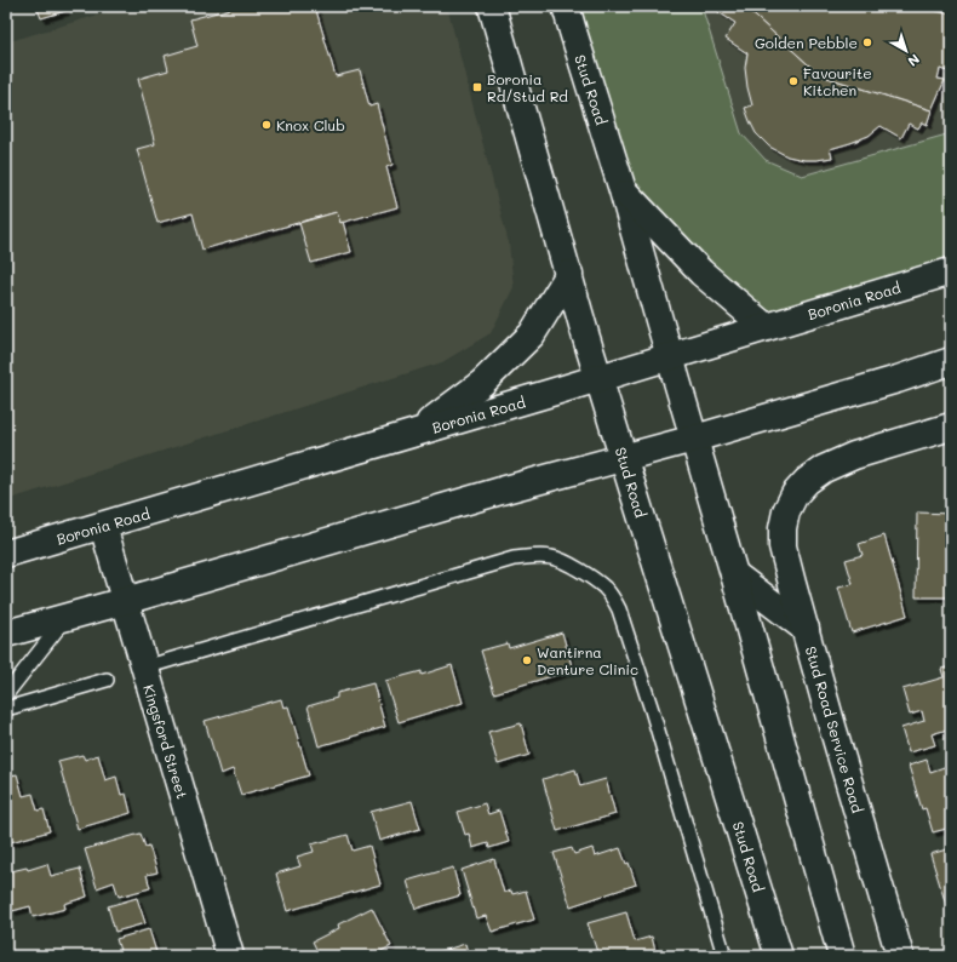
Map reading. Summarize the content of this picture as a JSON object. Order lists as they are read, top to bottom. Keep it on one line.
{"streets":{"main road":["Stud Road","Boronia Road","Stud Road Service Road","Kingsford Street"]},"crossings":[["Stud Road","Boronia Road"],["Boronia Road","Kingsford Street"]],"places":{"other":["Golden Pebble","Favourite Kitchen","Knox Club","Wantirna Denture Clinic"],"transit":["Boronia Rd/Stud Rd"]},"north":"bottom right"}
